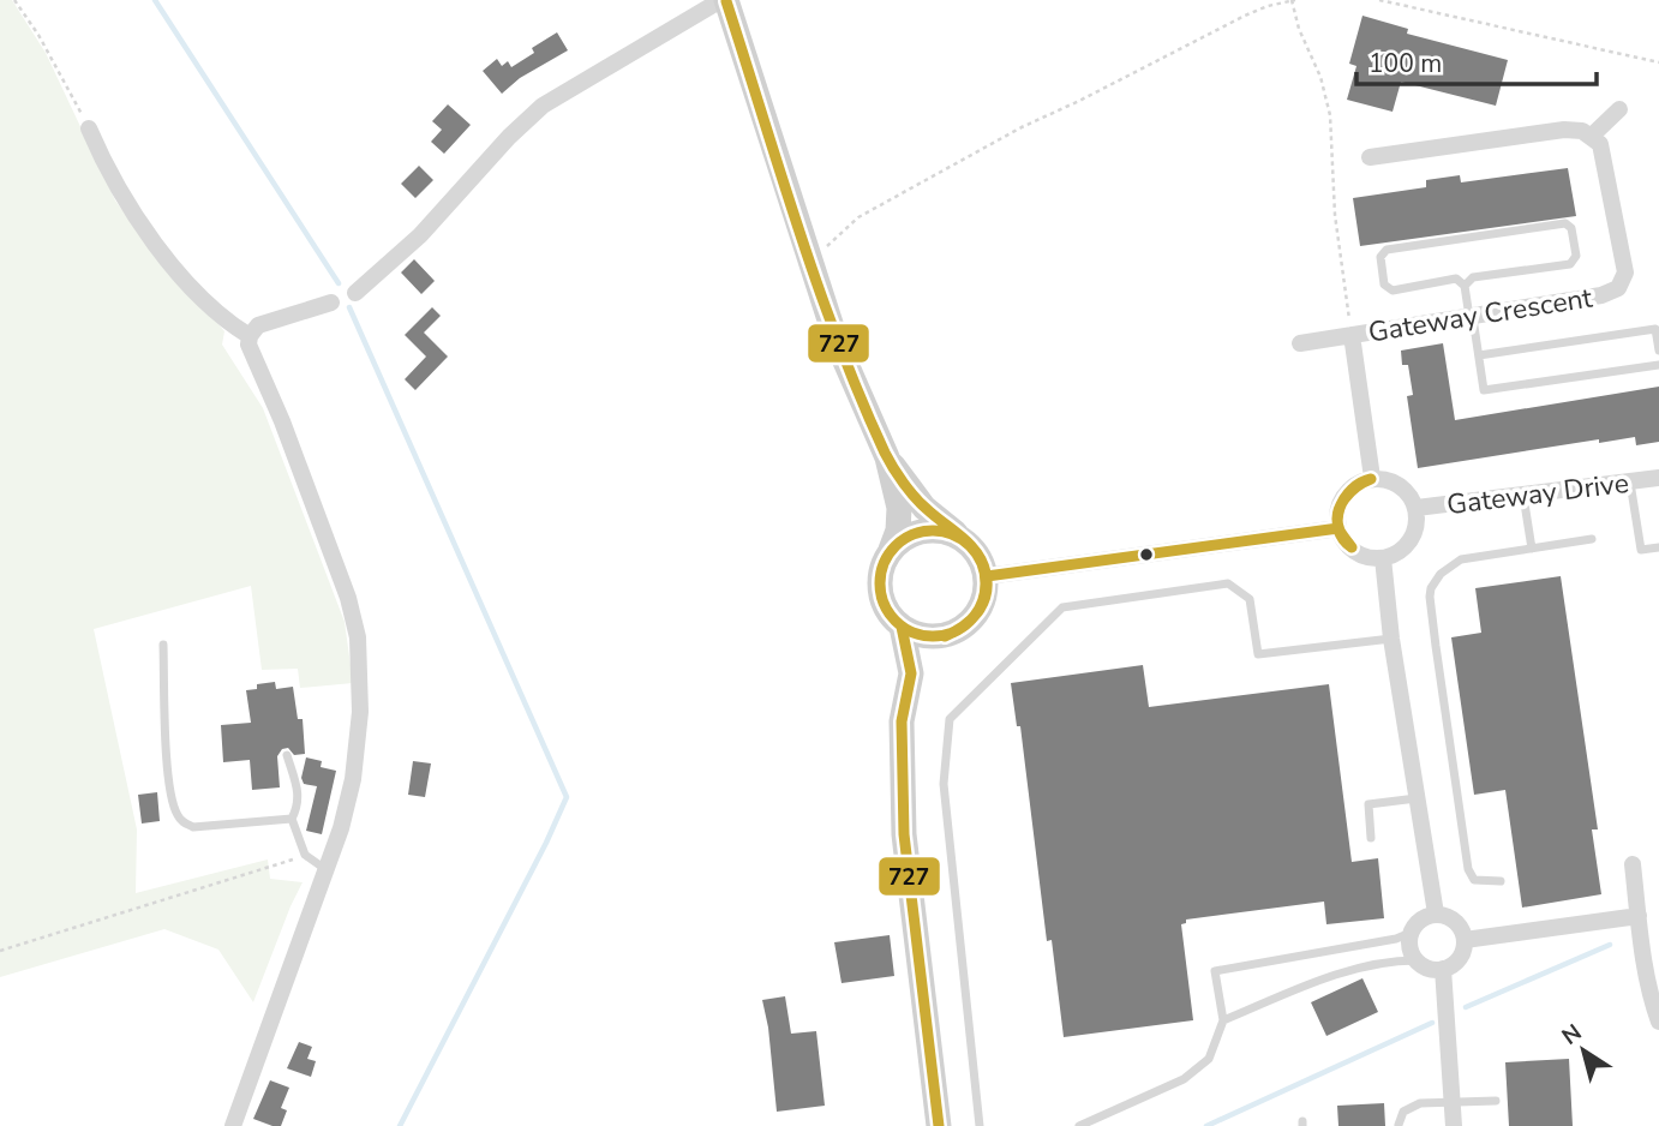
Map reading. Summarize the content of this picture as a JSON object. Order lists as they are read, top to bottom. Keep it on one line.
{"streets":{"street":["Gateway Crescent","Gateway Drive"]},"crossings":[["Gateway Crescent","Gateway Drive"]],"lines":["transit line 727"],"scale_bar":"100 m","north":"top left"}
